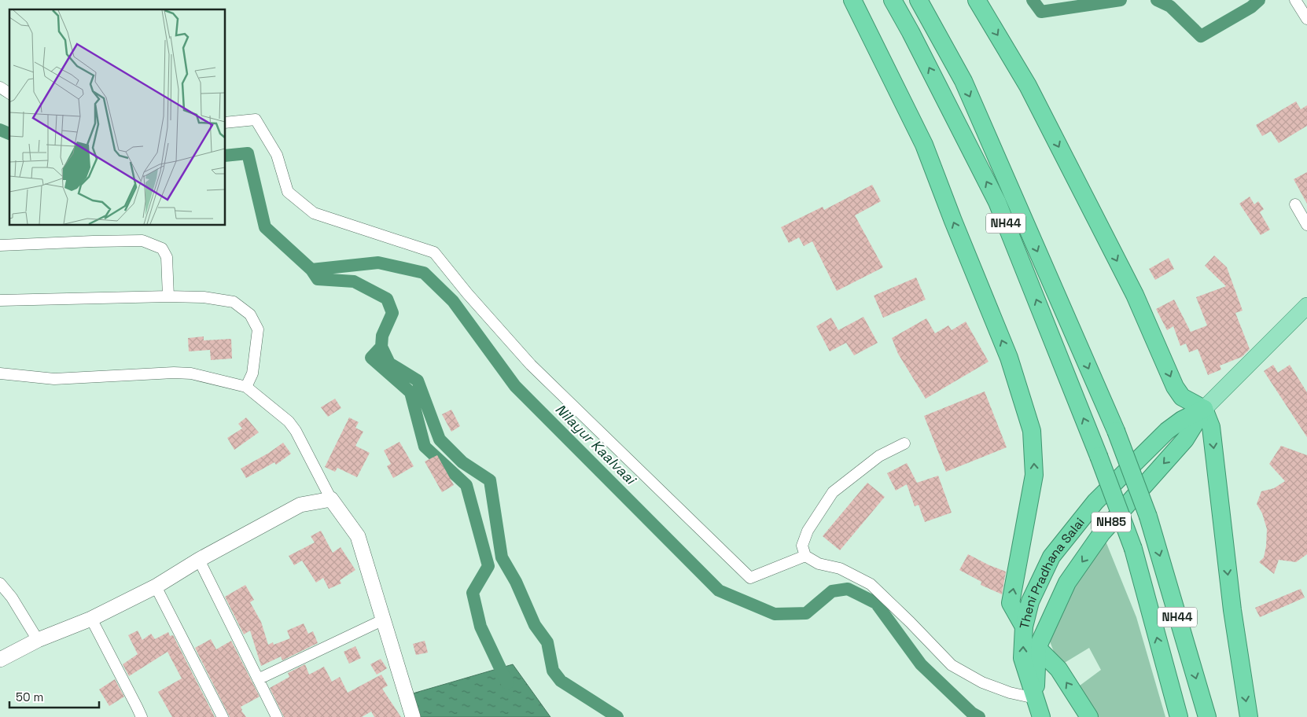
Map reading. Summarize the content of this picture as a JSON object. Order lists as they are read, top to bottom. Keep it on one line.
{"streets":{"highway":["NH44","NH85","Theni Pradhana Salai"]},"water":["Nilayur Kaalvaai"],"scale_bar":"50 m"}
